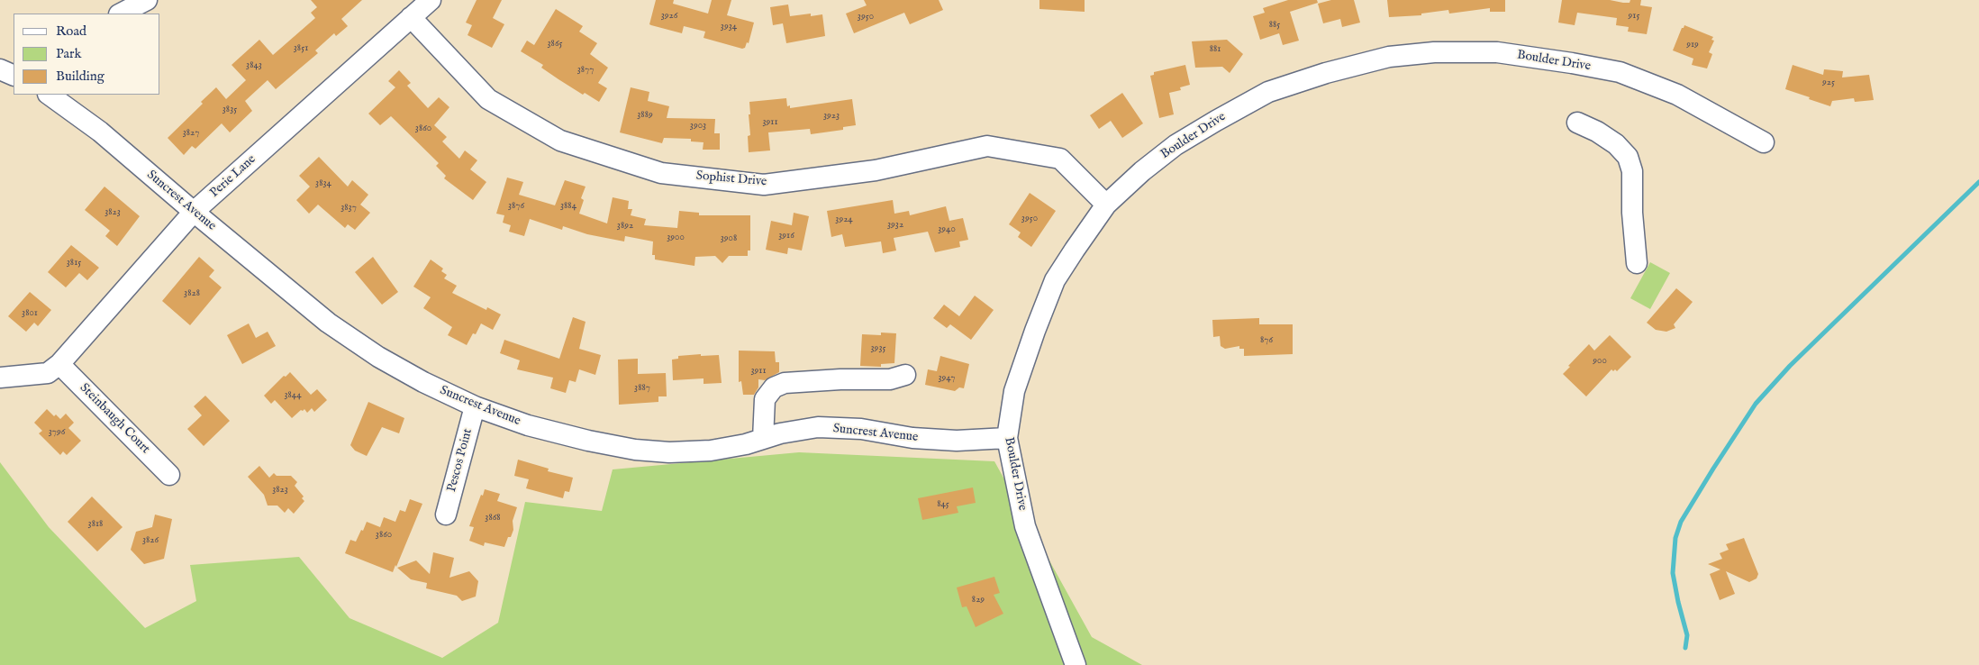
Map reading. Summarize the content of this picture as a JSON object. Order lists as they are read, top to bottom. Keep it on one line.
{"streets":{"street":["Boulder Drive","Perie Lane","Sophist Drive","Suncrest Avenue","Steinbaugh Court","Pescos Point"]},"crossings":[["Boulder Drive","Sophist Drive"],["Boulder Drive","Suncrest Avenue"],["Perie Lane","Sophist Drive"],["Perie Lane","Suncrest Avenue"],["Perie Lane","Steinbaugh Court"],["Suncrest Avenue","Pescos Point"]],"house_numbers":["3926","915","3950","885","3934","3865","919","3851","881","3843","3877","925","3835","3889","3923","3911","3903","3860","3827","3834","3876","3884","3837","3823","3950","3924","3932","3892","3940","3916","3900","3908","3815","3828","3801","876","3935","900","3911","3947","3887","3844","3796","3823","845","3868","3818","3860","3826","829"],"legend":["Road","Park","Building"]}
